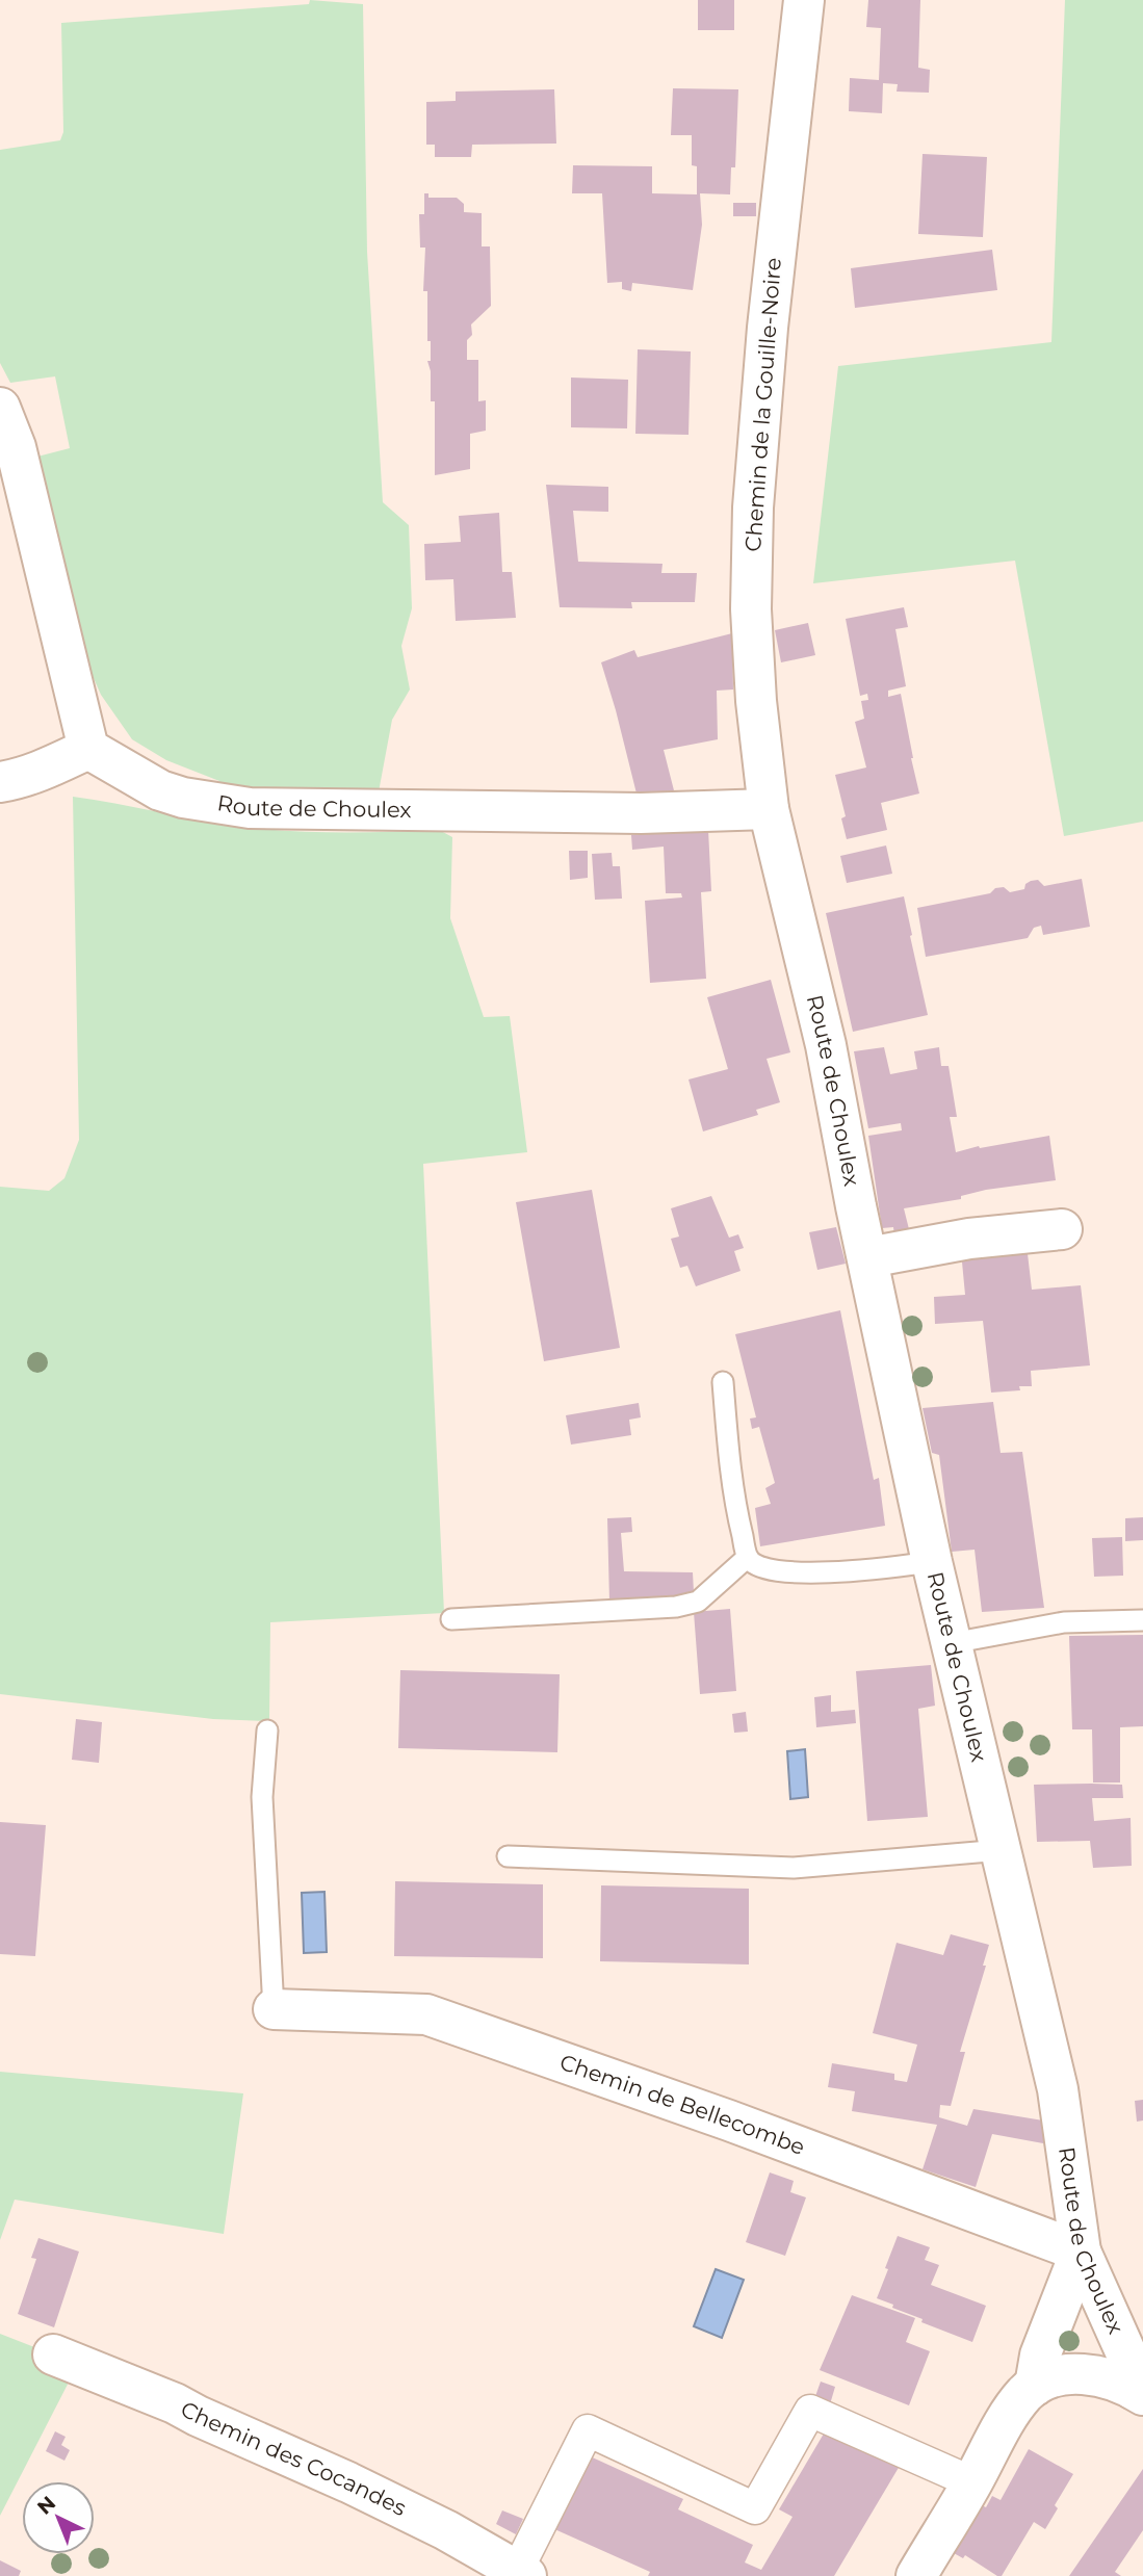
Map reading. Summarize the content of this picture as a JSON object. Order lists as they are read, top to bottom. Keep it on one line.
{"streets":{"street":["Chemin de la Gouille-Noire","Route de Choulex","Chemin de Bellecombe","Chemin des Cocandes"]},"crossings":[["Chemin de la Gouille-Noire","Route de Choulex"],["Route de Choulex","Chemin de Bellecombe"]],"north":"top left"}
